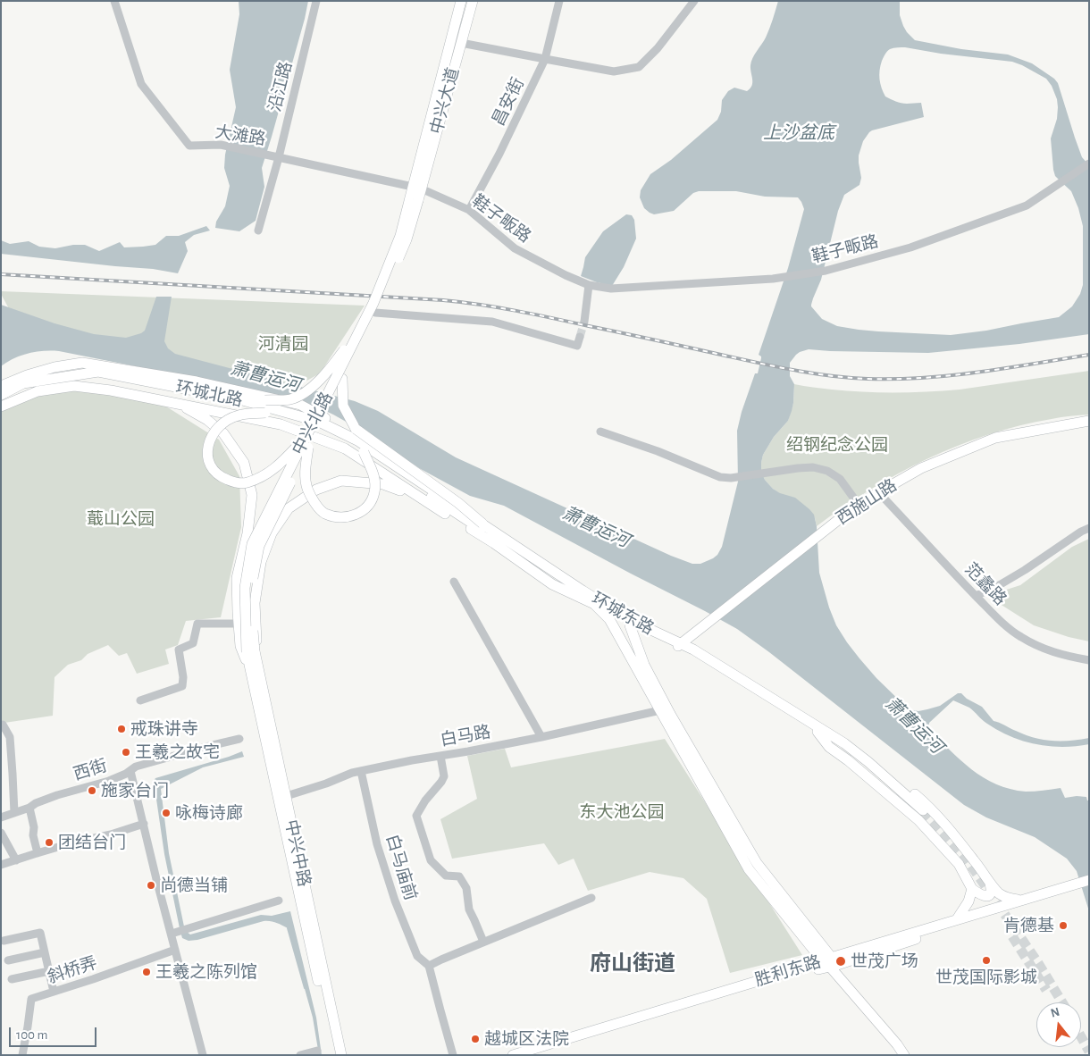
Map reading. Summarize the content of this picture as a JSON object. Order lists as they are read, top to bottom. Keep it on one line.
{"streets":{"main road":["中兴大道","环城北路","中兴北路","西施山路","环城东路","中兴中路","胜利东路"],"street":["沿江路","昌安街","大滩路","鞋子畈路","范蠡路","白马路","西街","白马庙前","斜桥弄"]},"crossings":[["沿江路","大滩路"],["中兴大道","大滩路"],["中兴大道","鞋子畈路"],["中兴大道","中兴北路"],["昌安街","鞋子畈路"],["大滩路","鞋子畈路"],["环城北路","环城东路"],["中兴北路","中兴中路"],["西施山路","范蠡路"],["西施山路","环城东路"],["白马路","中兴中路"],["白马路","白马庙前"]],"districts":["府山街道"],"water":["上沙盆底","萧曹运河"],"parks":["河清园","绍钢纪念公园","蕺山公园","东大池公园"],"places":["戒珠讲寺","王羲之故宅","施家台门","咏梅诗廊","团结台门","尚德当铺","肯德基","世茂国际影城","世茂广场","王羲之陈列馆","越城区法院"],"scale_bar":"100 m","north":"top"}
